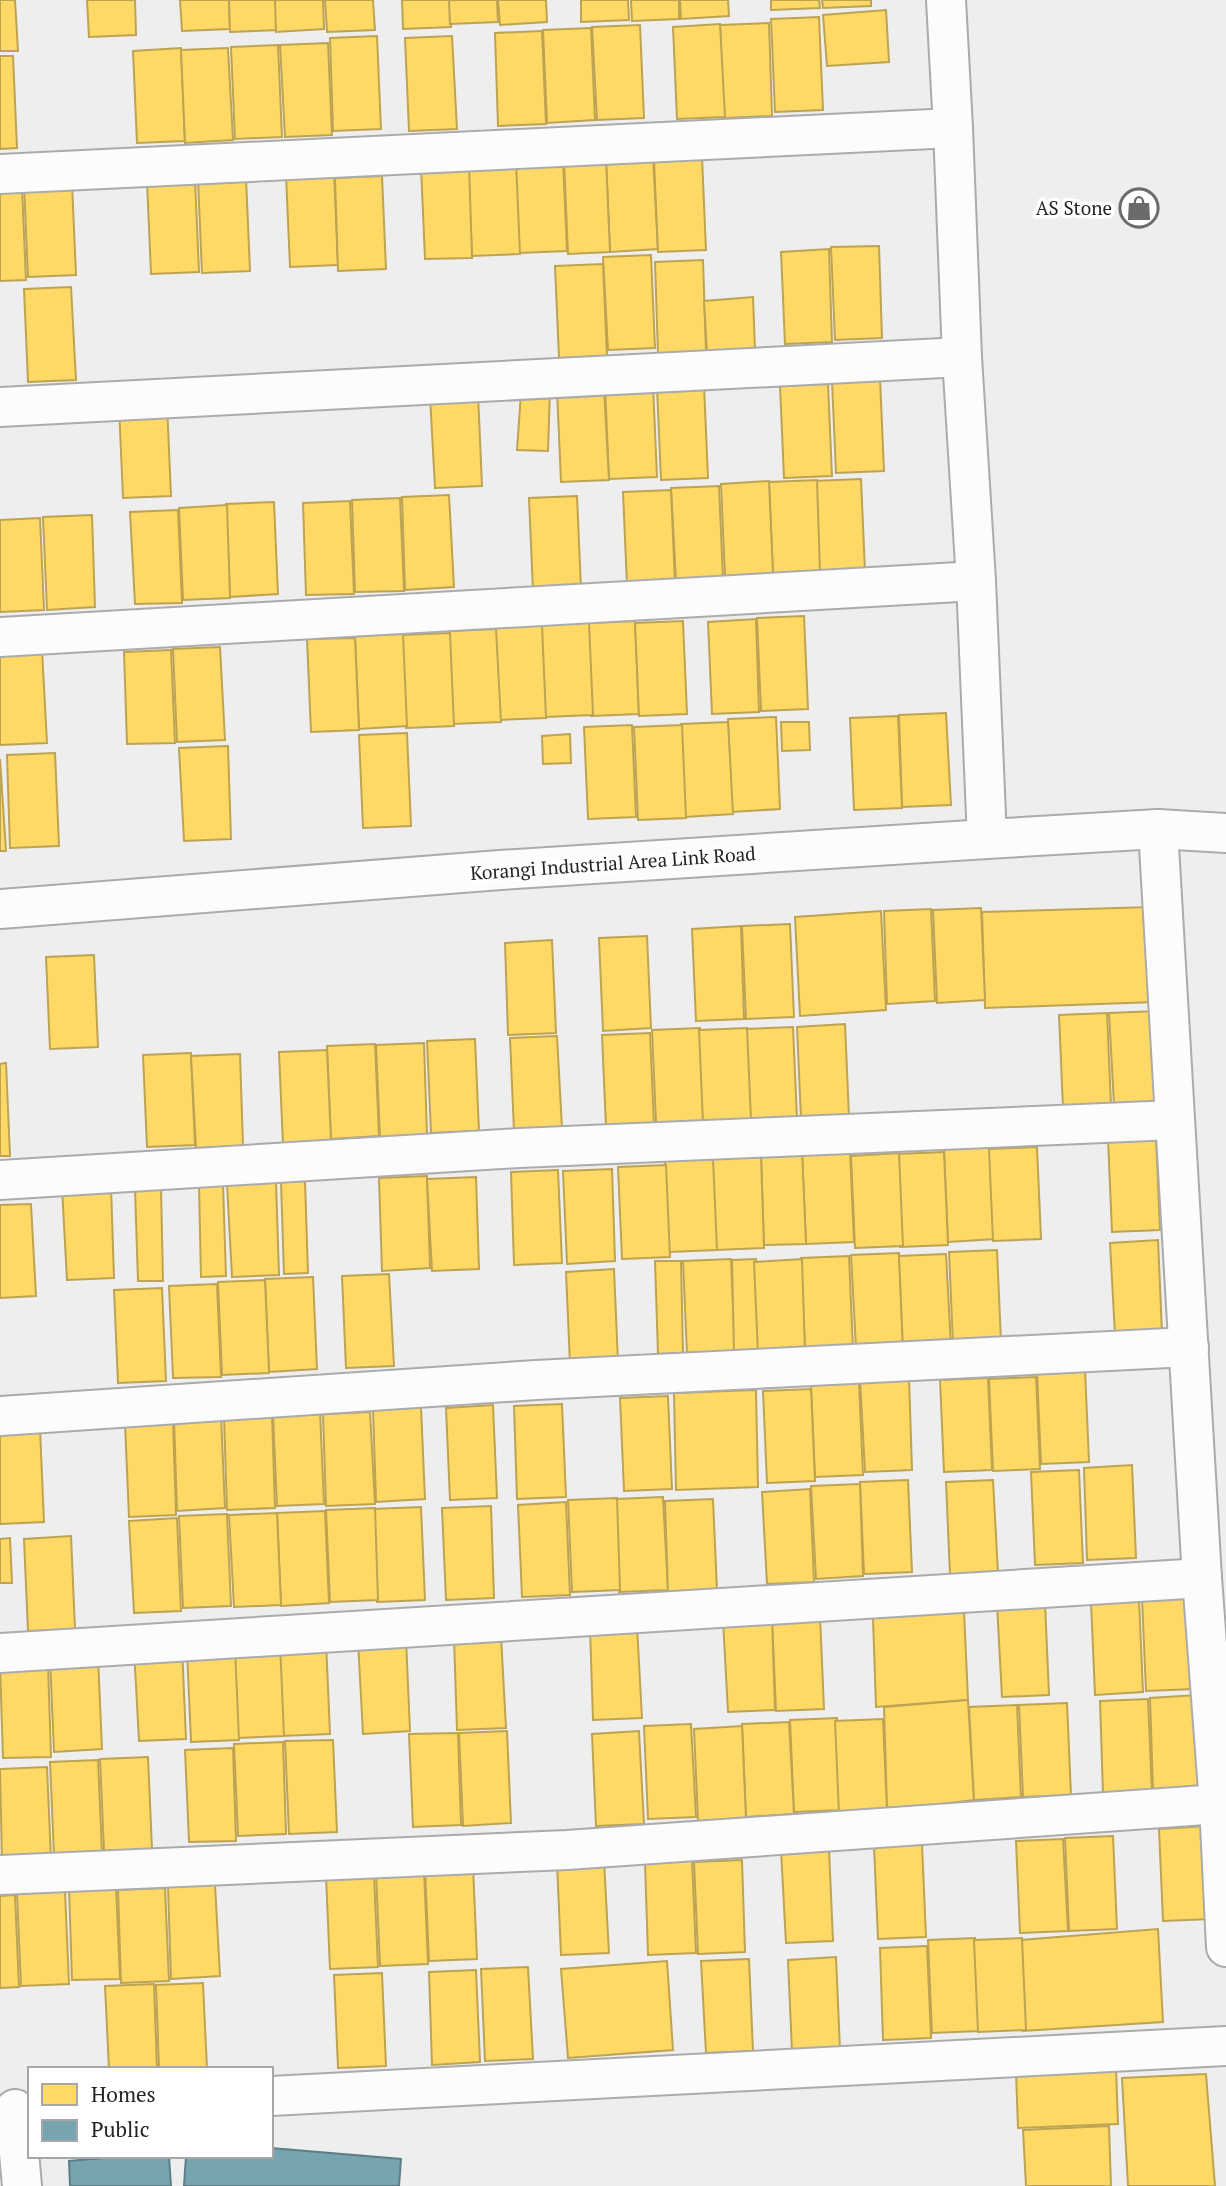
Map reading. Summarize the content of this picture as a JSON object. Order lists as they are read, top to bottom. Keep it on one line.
{"streets":{"street":["Korangi Industrial Area Link Road"]},"places":{"shop":["AS Stone"]},"legend":["Homes","Public"]}
